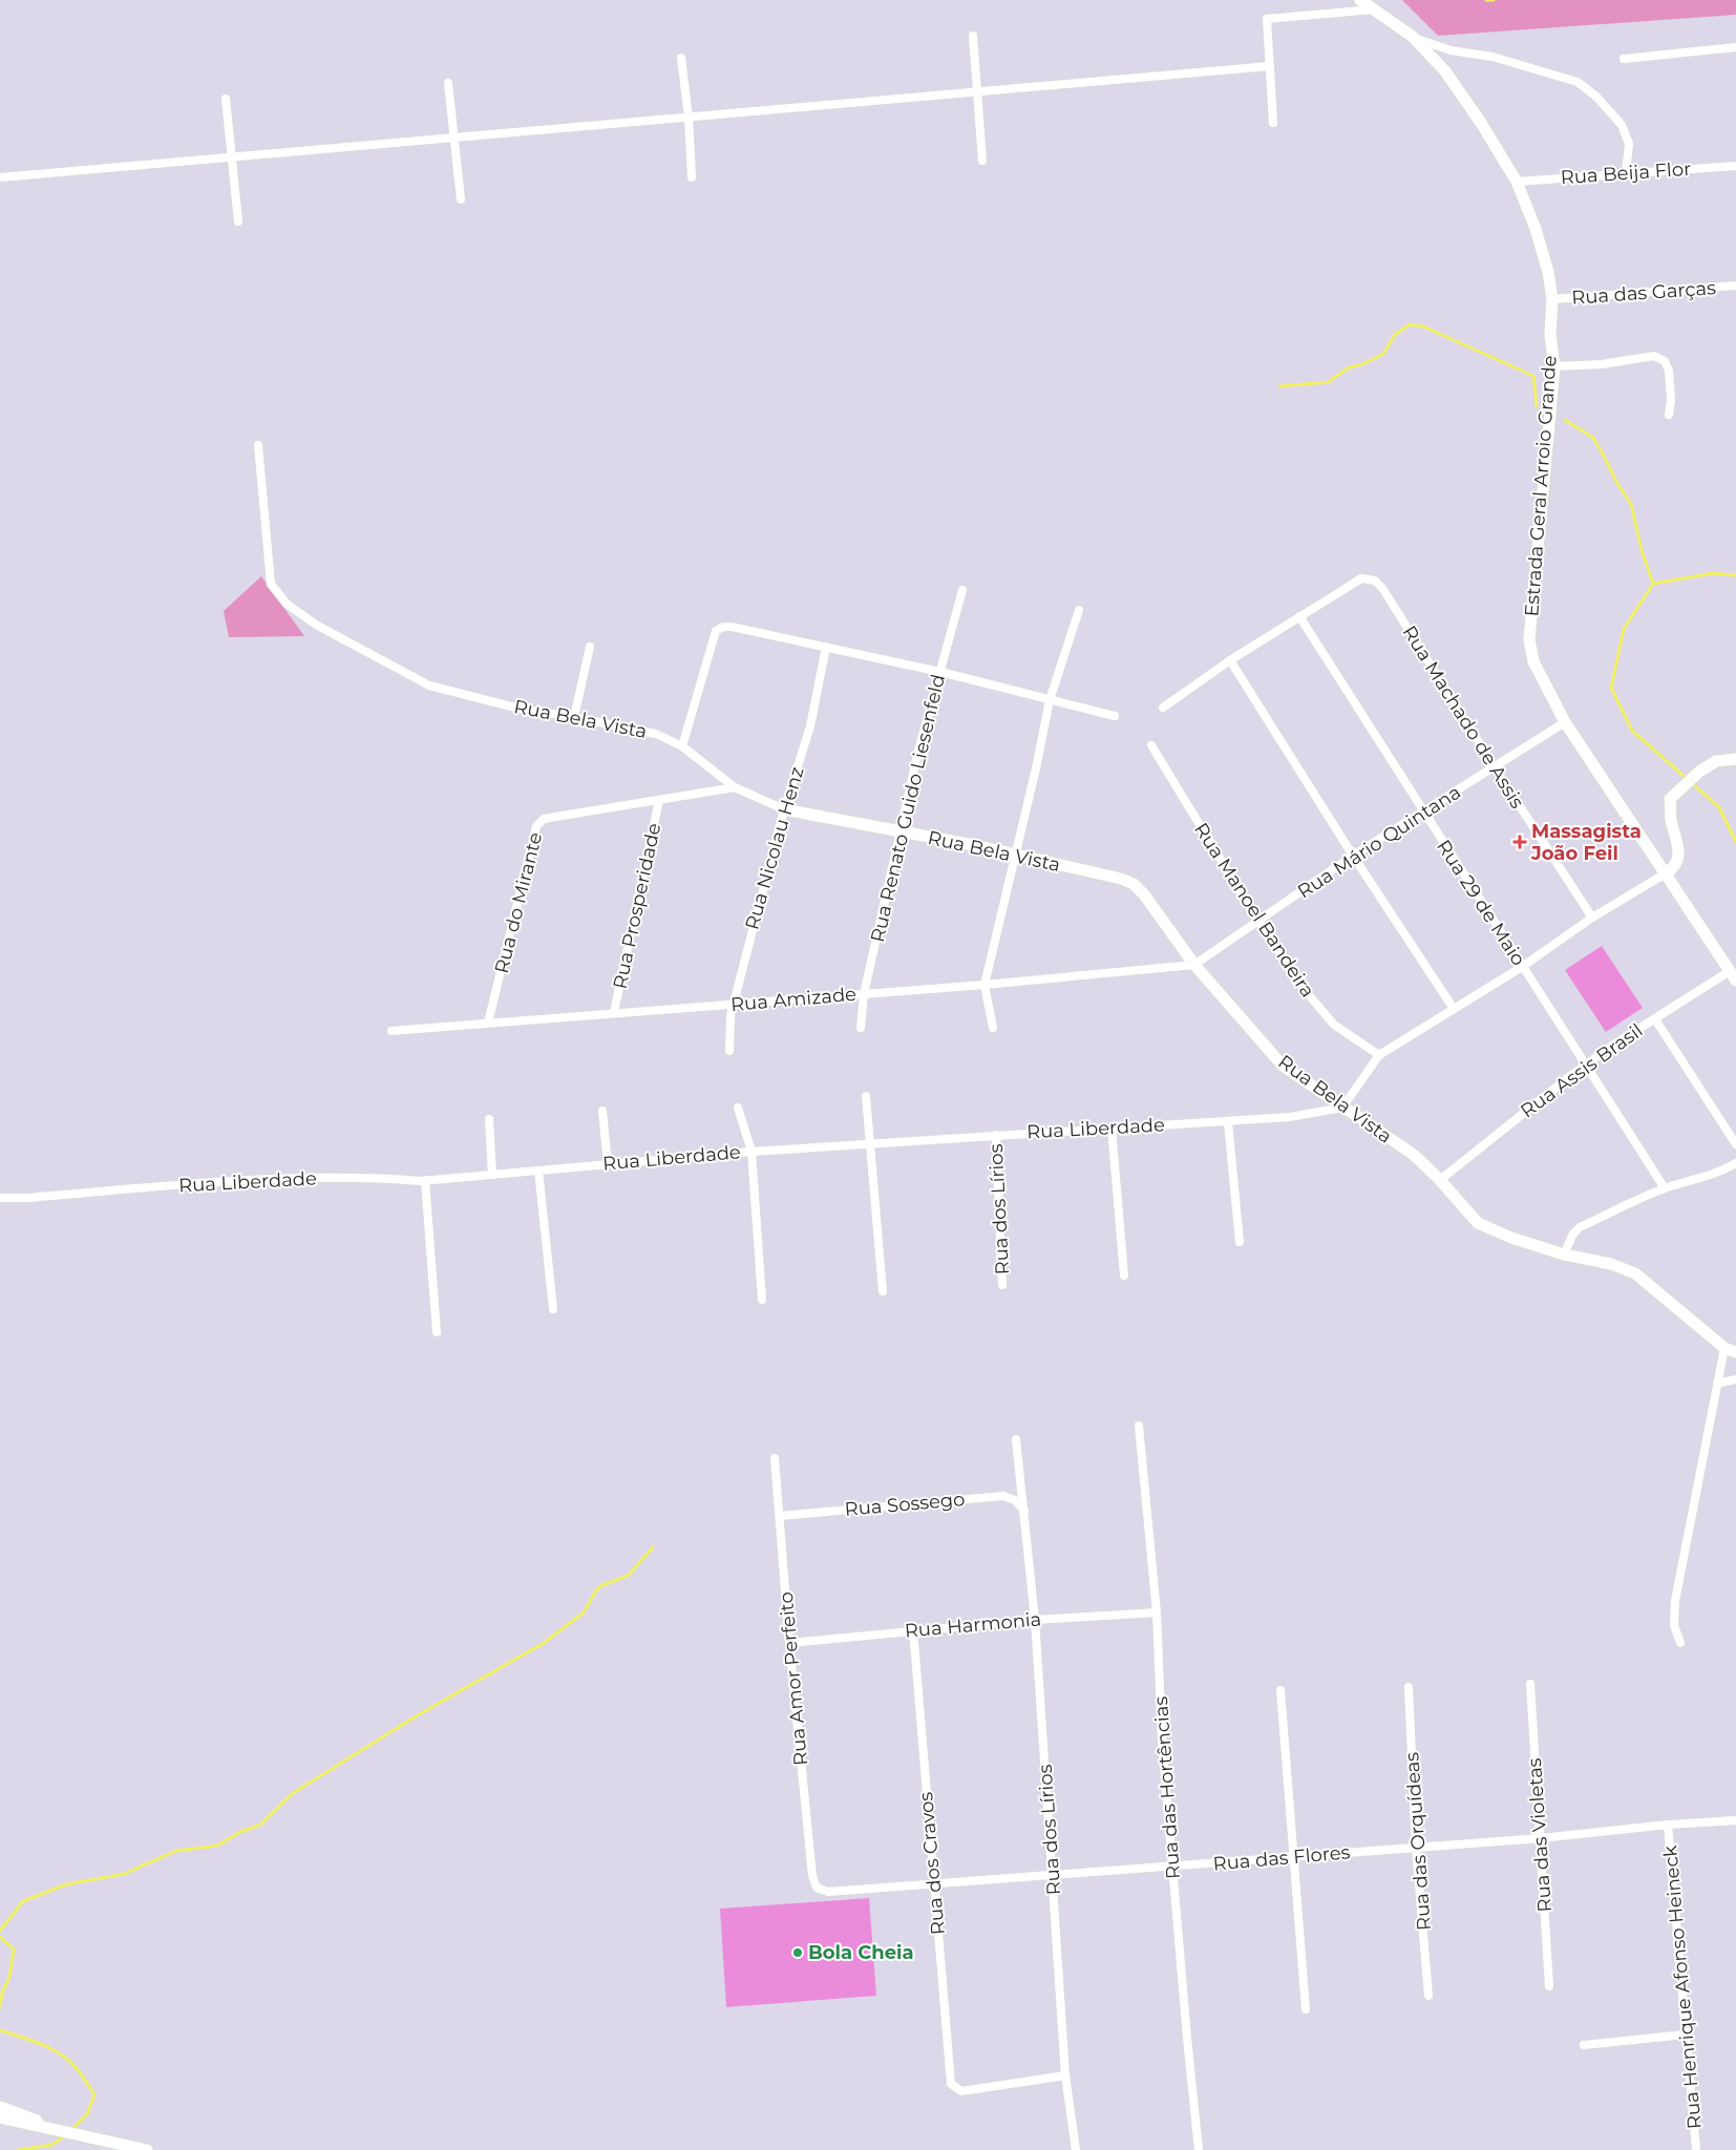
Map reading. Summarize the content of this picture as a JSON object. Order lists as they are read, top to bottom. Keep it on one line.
{"streets":{"main road":["Estrada Geral Arroio Grande","Rua Bela Vista"],"street":["Rua Beija Flor","Rua das Garças","Rua Machado de Assis","Rua Renato Guido Liesenfeld","Rua Mário Quintana","Rua Nicolau Henz","Rua do Mirante","Rua 29 de Maio","Rua Prosperidade","Rua Manoel Bandeira","Rua Amizade","Rua Assis Brasil","Rua Liberdade","Rua dos Lírios","Rua Sossego","Rua Harmonia","Rua Amor Perfeito","Rua das Hortências","Rua das Violetas","Rua das Orquídeas","Rua das Flores","Rua dos Cravos","Rua Henrique Afonso Heineck"]},"crossings":[["Rua Beija Flor","Estrada Geral Arroio Grande"],["Rua das Garças","Estrada Geral Arroio Grande"],["Estrada Geral Arroio Grande","Rua Mário Quintana"],["Estrada Geral Arroio Grande","Rua Assis Brasil"],["Rua Machado de Assis","Rua Mário Quintana"],["Rua Machado de Assis","Rua 29 de Maio"],["Rua Bela Vista","Rua Renato Guido Liesenfeld"],["Rua Bela Vista","Rua Mário Quintana"],["Rua Bela Vista","Rua Nicolau Henz"],["Rua Bela Vista","Rua do Mirante"],["Rua Bela Vista","Rua Amizade"],["Rua Bela Vista","Rua Assis Brasil"],["Rua Bela Vista","Rua Liberdade"],["Rua Renato Guido Liesenfeld","Rua Amizade"],["Rua Mário Quintana","Rua 29 de Maio"],["Rua Mário Quintana","Rua Manoel Bandeira"],["Rua Mário Quintana","Rua Amizade"],["Rua Nicolau Henz","Rua Amizade"],["Rua do Mirante","Rua Prosperidade"],["Rua do Mirante","Rua Amizade"],["Rua 29 de Maio","Rua Assis Brasil"],["Rua Prosperidade","Rua Amizade"],["Rua Liberdade","Rua dos Lírios"],["Rua dos Lírios","Rua Sossego"],["Rua dos Lírios","Rua Harmonia"],["Rua dos Lírios","Rua das Flores"],["Rua dos Lírios","Rua dos Cravos"],["Rua Sossego","Rua Amor Perfeito"],["Rua Harmonia","Rua Amor Perfeito"],["Rua Harmonia","Rua das Hortências"],["Rua Harmonia","Rua dos Cravos"],["Rua Amor Perfeito","Rua das Flores"],["Rua das Hortências","Rua das Flores"],["Rua das Violetas","Rua das Flores"],["Rua das Orquídeas","Rua das Flores"],["Rua das Flores","Rua dos Cravos"],["Rua das Flores","Rua Henrique Afonso Heineck"]],"places":{"health":["Massagista João Feil"],"other":["Bola Cheia"]}}
